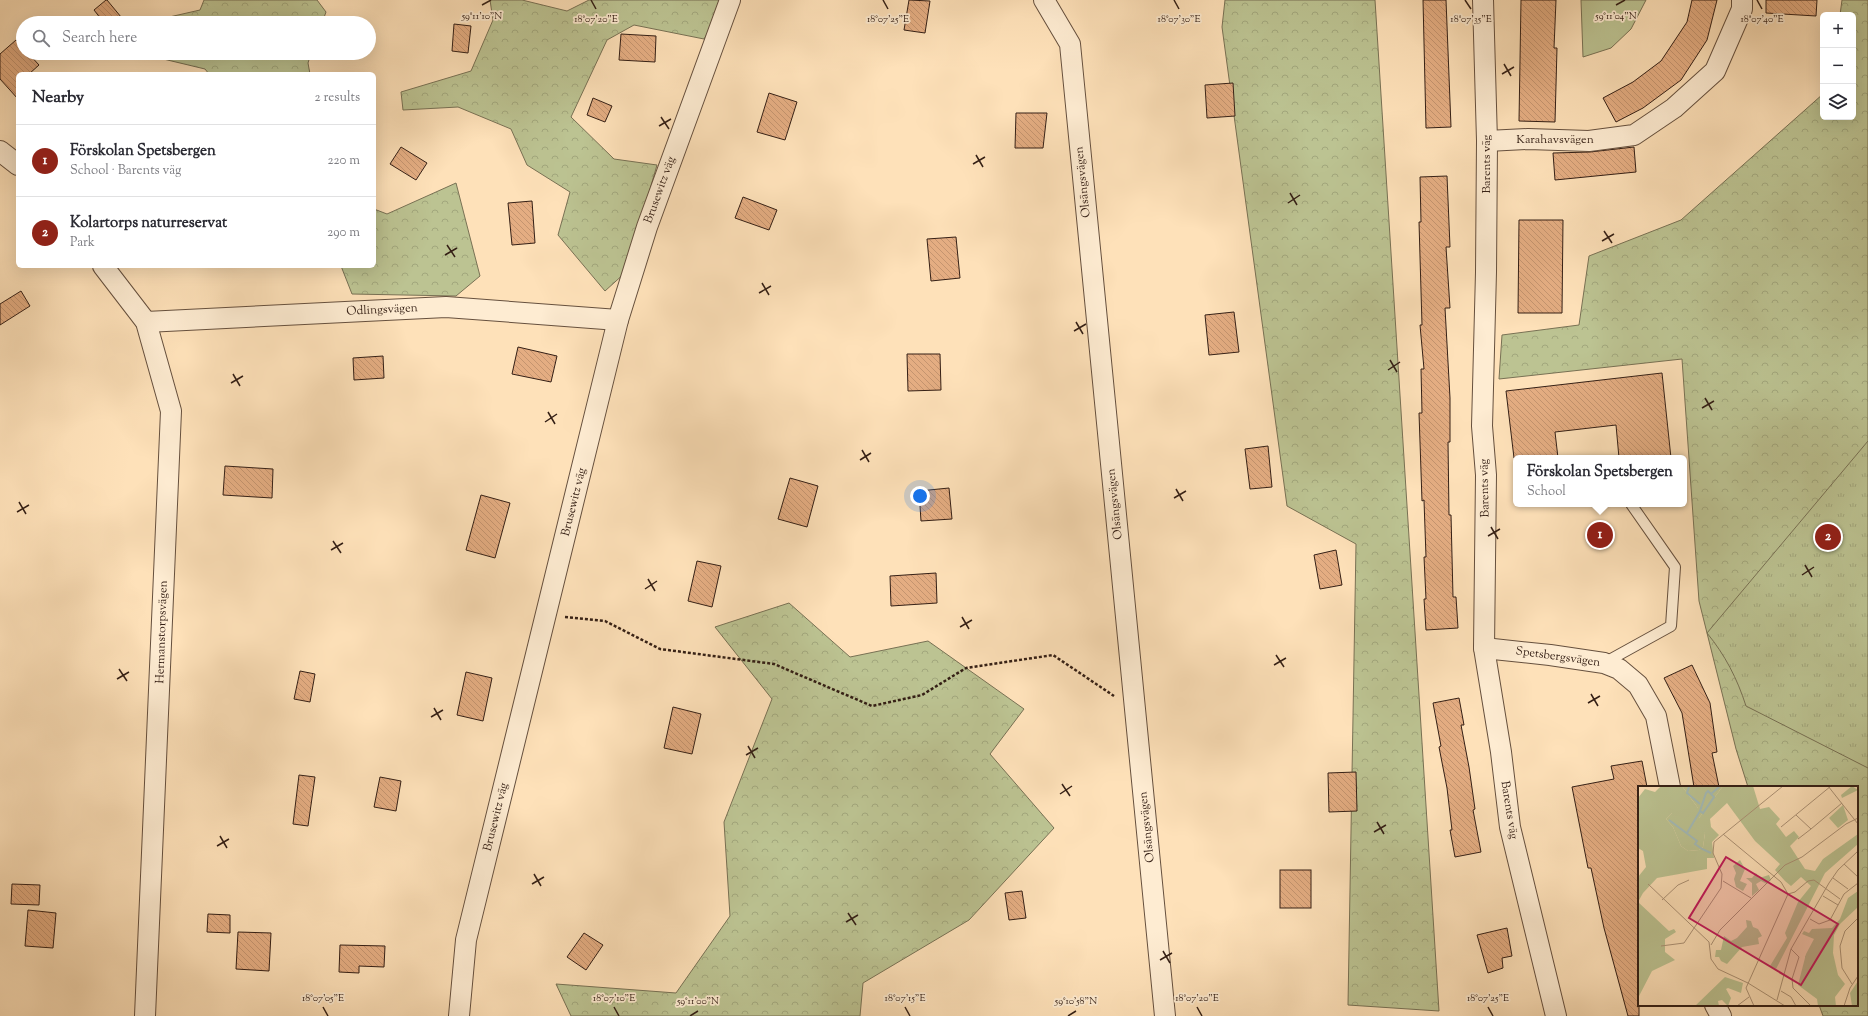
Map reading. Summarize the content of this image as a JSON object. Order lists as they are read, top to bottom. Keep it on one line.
{"streets":{"street":["Karahavsvägen","Barents väg","Olsängsvägen","Brusewitz väg","Odlingsvägen","Hermanstorpsvägen","Spetsbergsvägen"]},"crossings":[["Karahavsvägen","Barents väg"],["Barents väg","Spetsbergsvägen"],["Brusewitz väg","Odlingsvägen"],["Odlingsvägen","Hermanstorpsvägen"]],"page":{"map_buttons":["+","−"],"search":"Search here","heading":["Nearby","2 results"],"list":[{"mark":"1","name":"Förskolan Spetsbergen","note":"School · Barents väg","value":"220 m"},{"mark":"2","name":"Kolartorps naturreservat","note":"Park","value":"290 m"}],"popup":["Förskolan Spetsbergen","School"],"pins":["1","2"]},"coordinates":["59°11'10\"N","59°11'04\"N","18°07'20\"E","18°07'25\"E","18°07'30\"E","18°07'35\"E","18°07'40\"E","18°07'05\"E","18°07'10\"E","18°07'15\"E","59°11'00\"N","59°10'58\"N"]}
